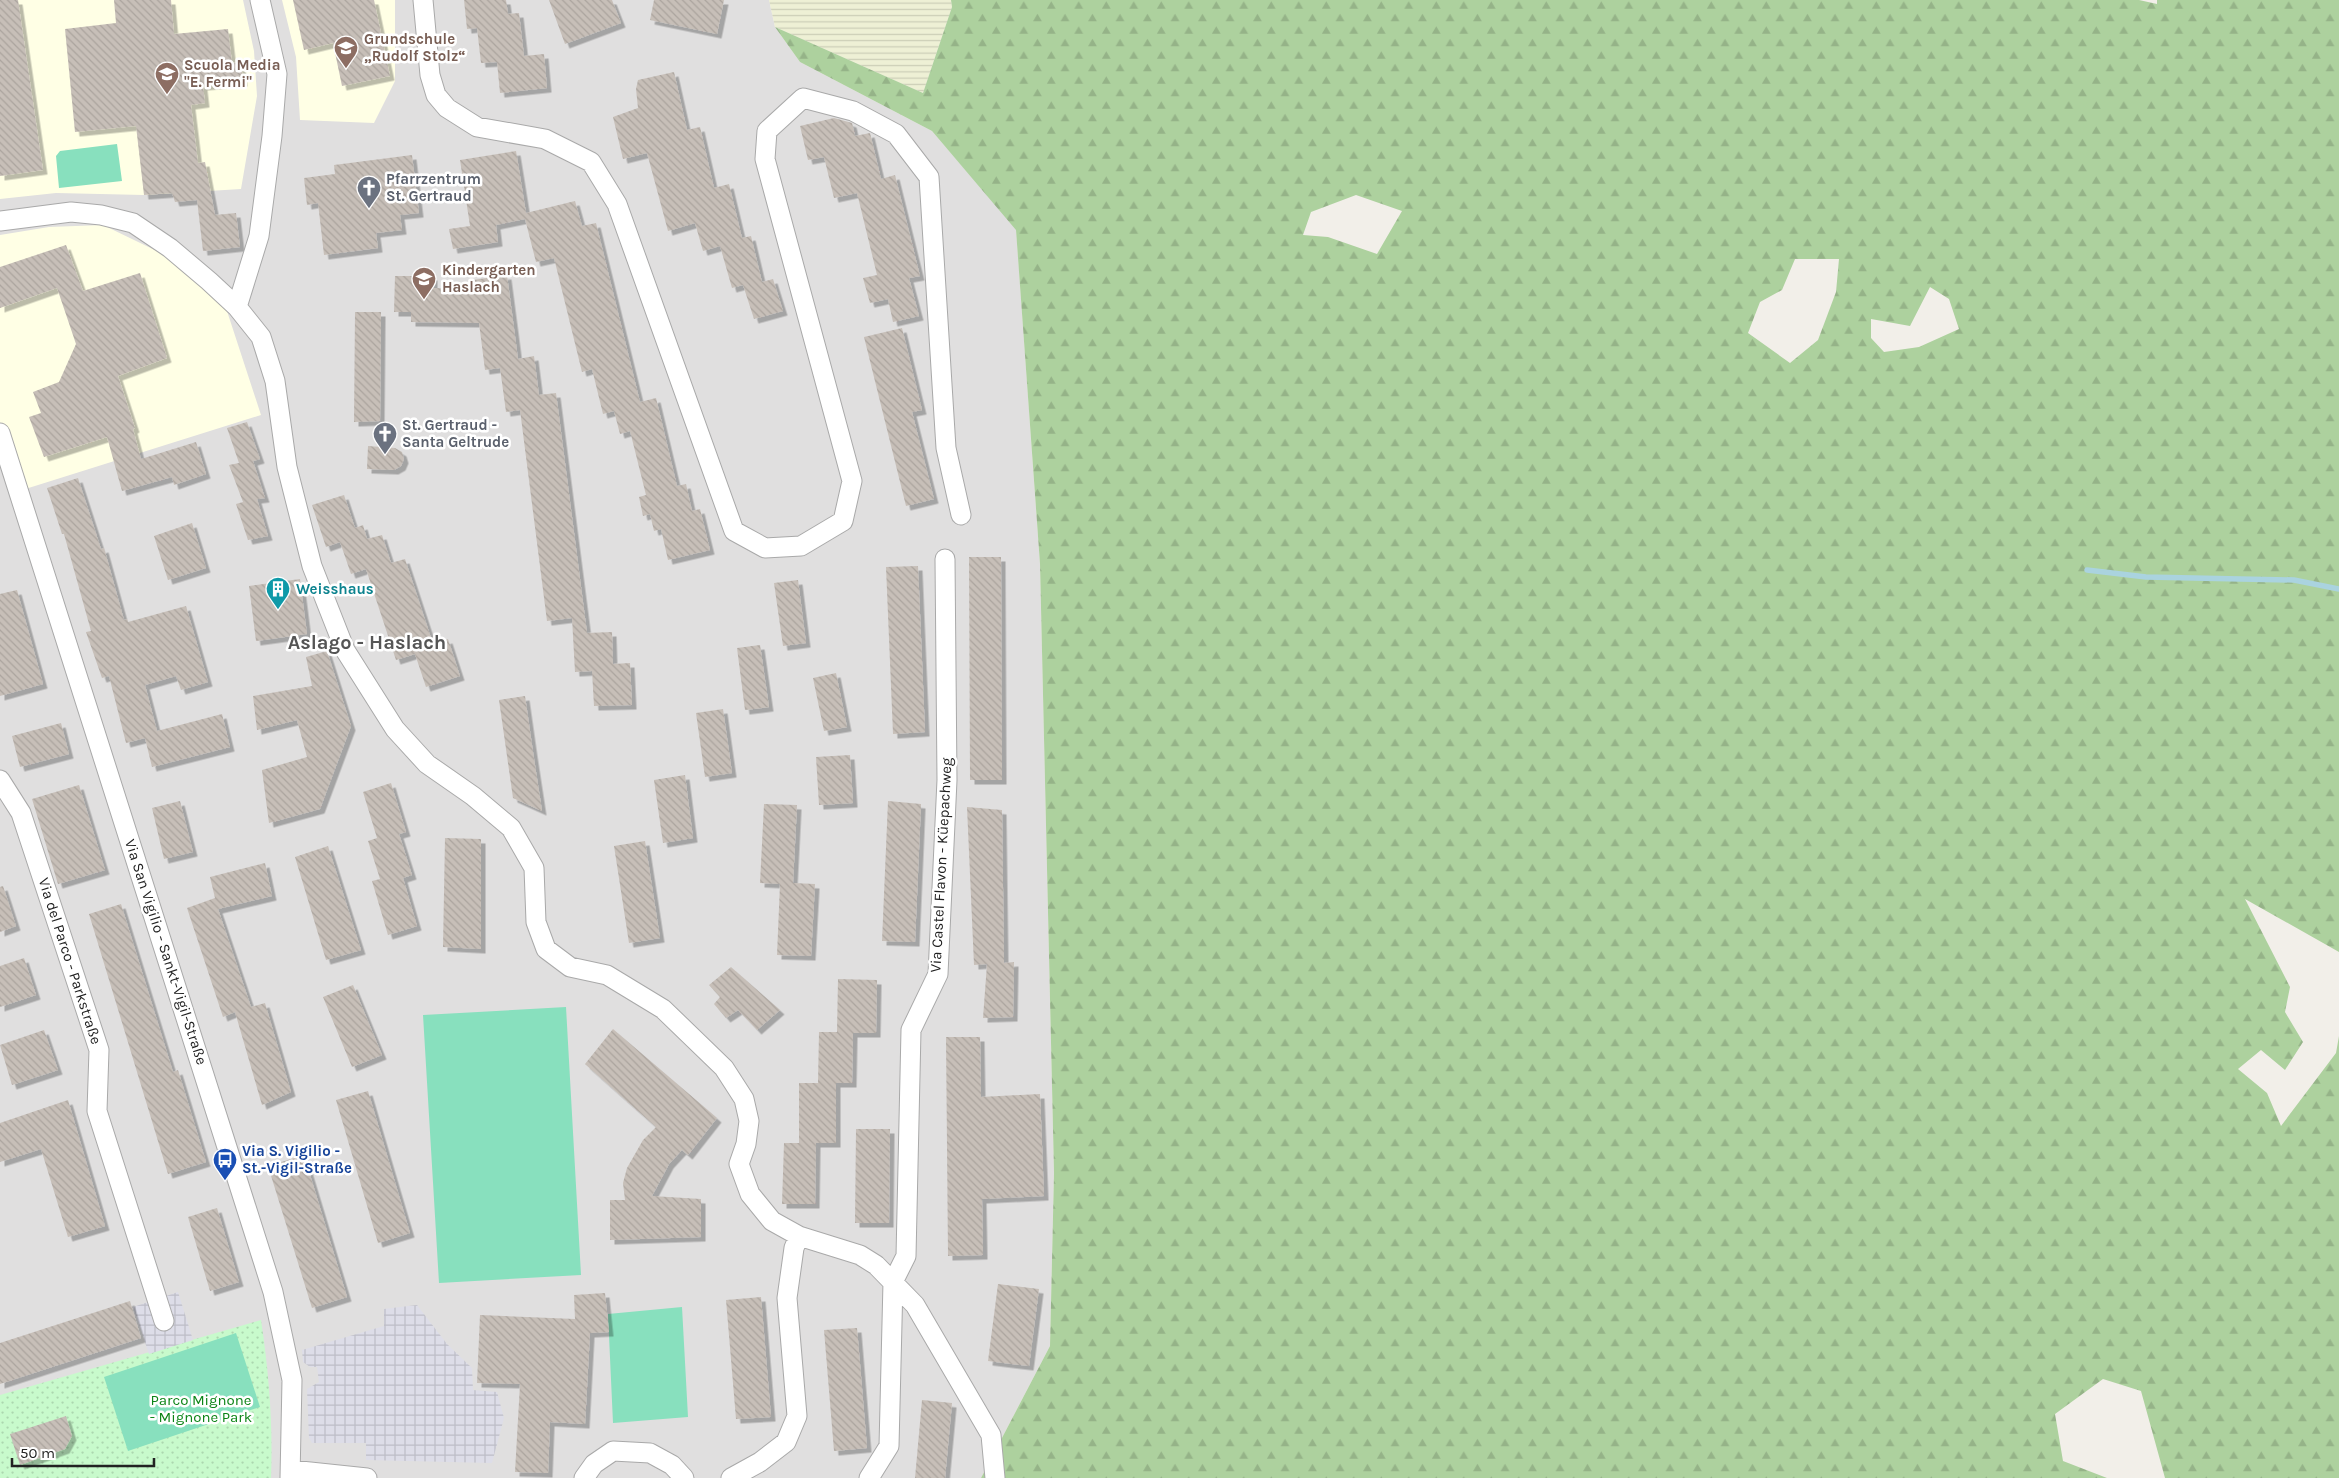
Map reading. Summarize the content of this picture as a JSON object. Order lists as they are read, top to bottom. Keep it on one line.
{"streets":{"street":["Via Castel Flavon - Küepachweg","Via San Vigilio - Sankt-Vigil-Straße","Via del Parco - Parkstraße"]},"districts":["Aslago - Haslach"],"parks":["Parco Mignone - Mignone Park"],"places":{"school or university":["Grundschule „Rudolf Stolz“","Scuola Media \"E. Fermi\"","Kindergarten Haslach"],"church":["Pfarrzentrum St. Gertraud","St. Gertraud - Santa Geltrude"],"building":["Weisshaus"],"bus stop":["Via S. Vigilio - St.-Vigil-Straße"]},"scale_bar":"50 m"}
